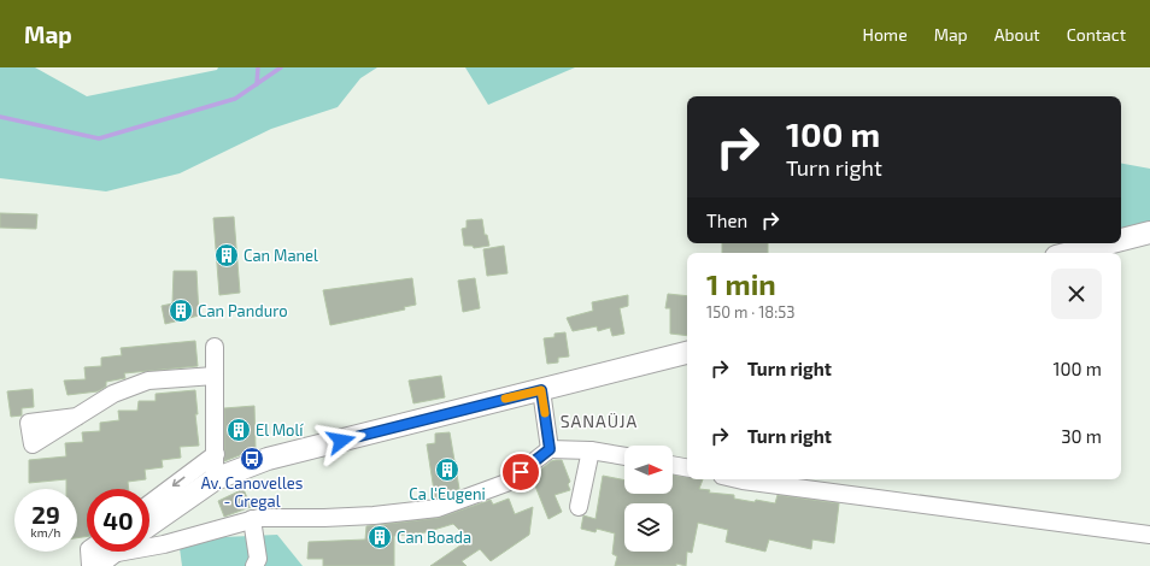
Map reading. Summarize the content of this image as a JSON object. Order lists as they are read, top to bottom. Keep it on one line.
{"districts":["SANAÜJA"],"places":{"building":["Can Manel","Can Panduro","El Molí","Ca l'Eugeni","Can Boada"],"bus stop":["Av. Canovelles - Gregal"]},"north":"right","page":{"header":"Map","nav":["Home","Map","About","Contact"],"turn":["100 m","Turn right"],"then":"Then","heading":["1 min","150 m · 18:53"],"list":[{"name":"Turn right","value":"100 m"},{"name":"Turn right","value":"30 m"}],"speed":"29 km/h","limit":"40"}}
